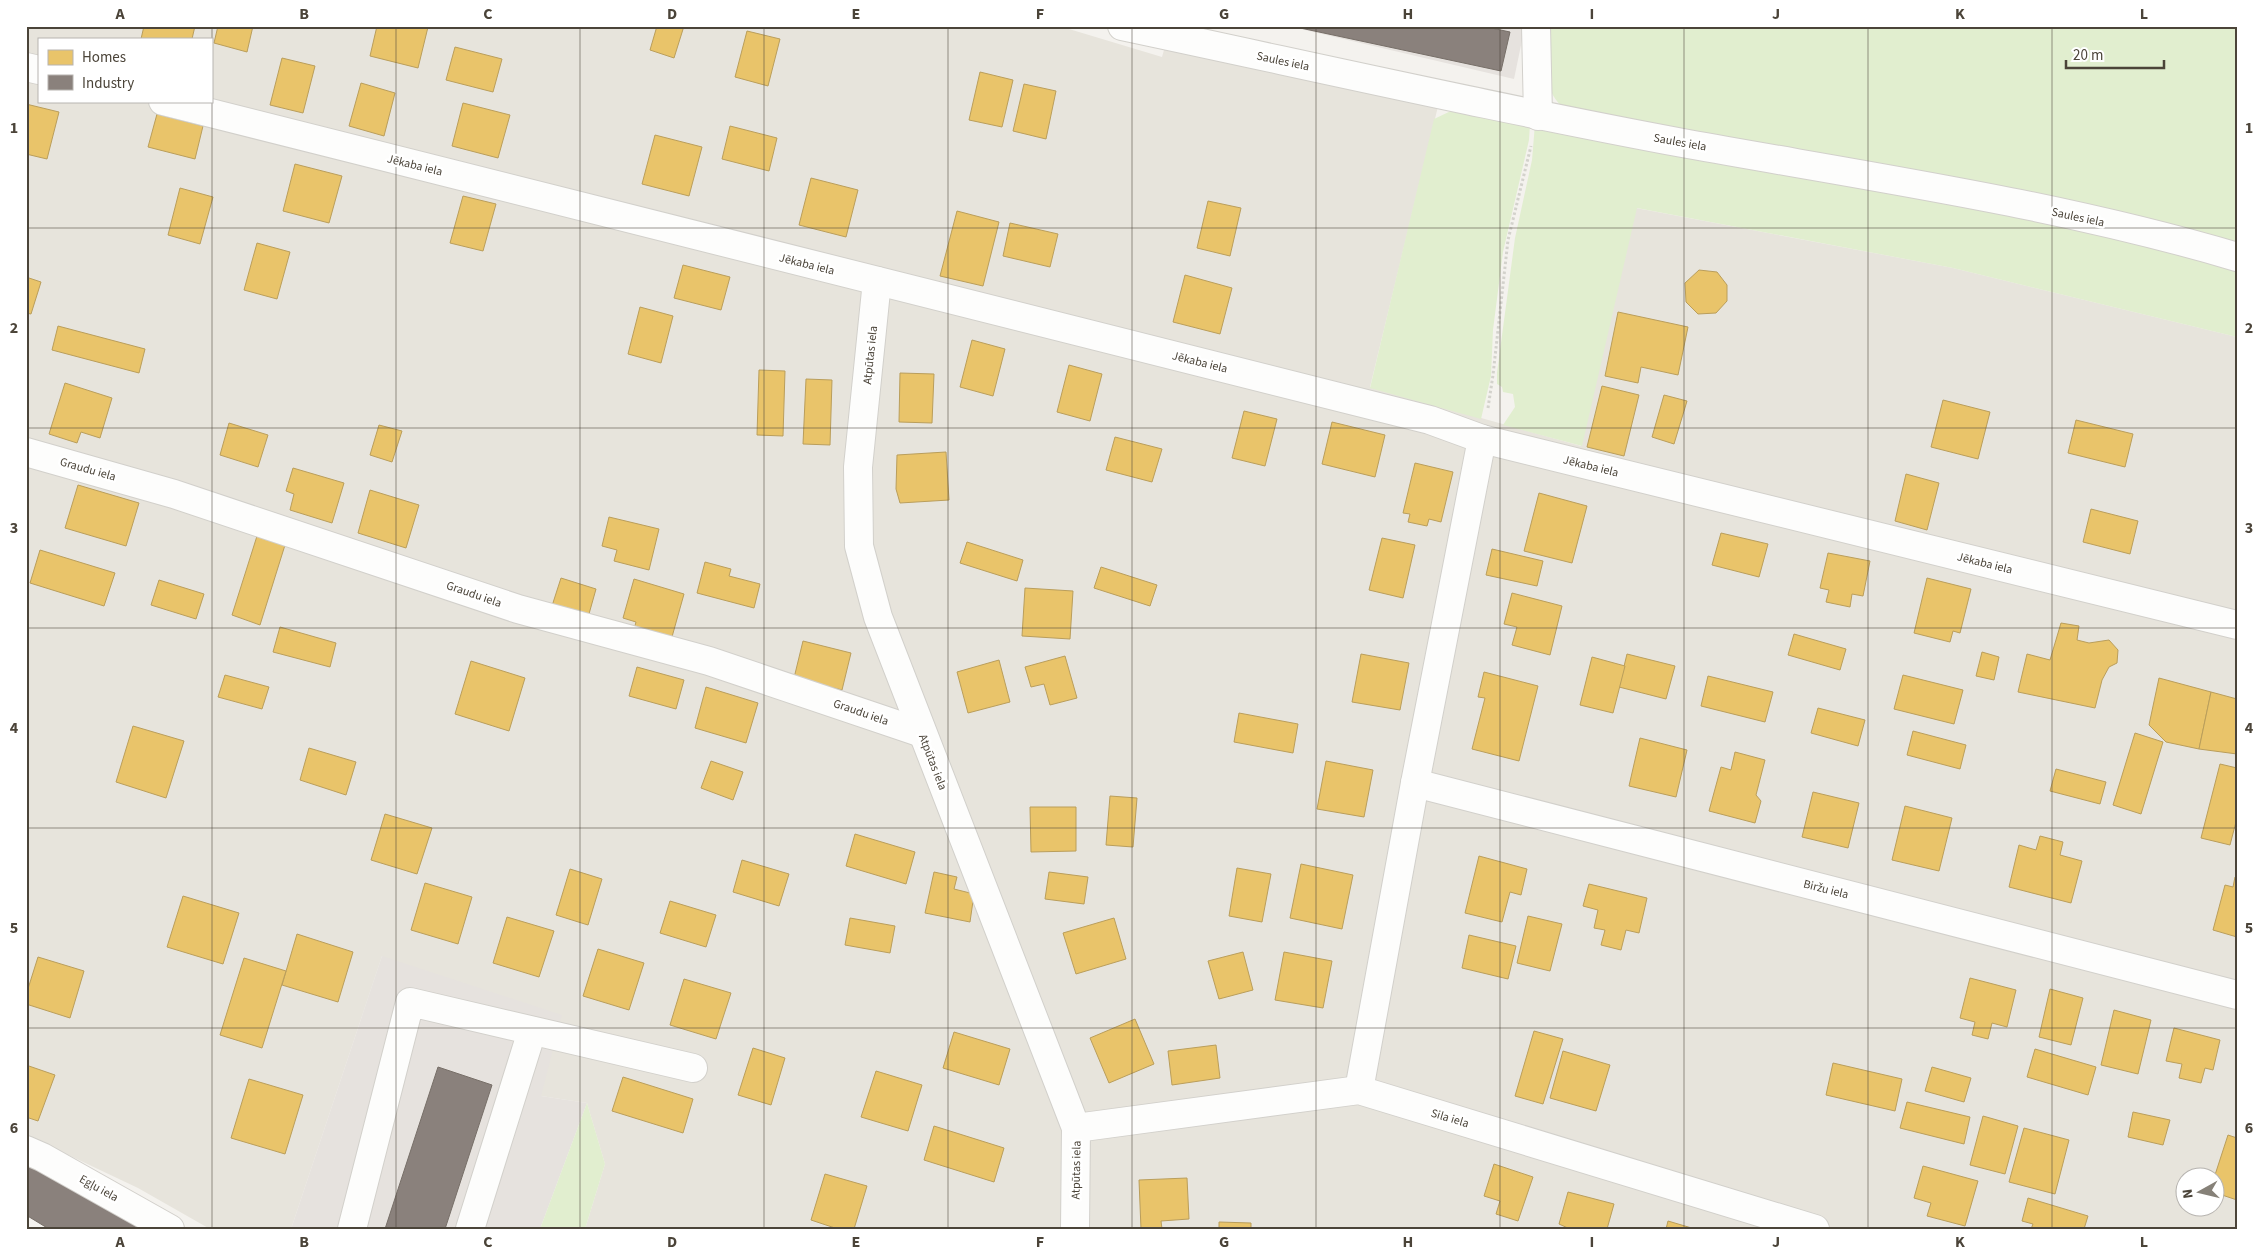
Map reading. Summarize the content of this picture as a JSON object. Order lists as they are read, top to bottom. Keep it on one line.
{"streets":{"street":["Saules iela","Jēkaba iela","Atpūtas iela","Graudu iela","Biržu iela","Sila iela","Egļu iela"]},"crossings":[["Jēkaba iela","Atpūtas iela"],["Atpūtas iela","Graudu iela"],["Atpūtas iela","Sila iela"]],"legend":["Homes","Industry"],"scale_bar":"20 m","north":"left","grid":{"columns":["A","B","C","D","E","F","G","H","I","J","K","L"],"rows":["1","2","3","4","5","6"]}}
